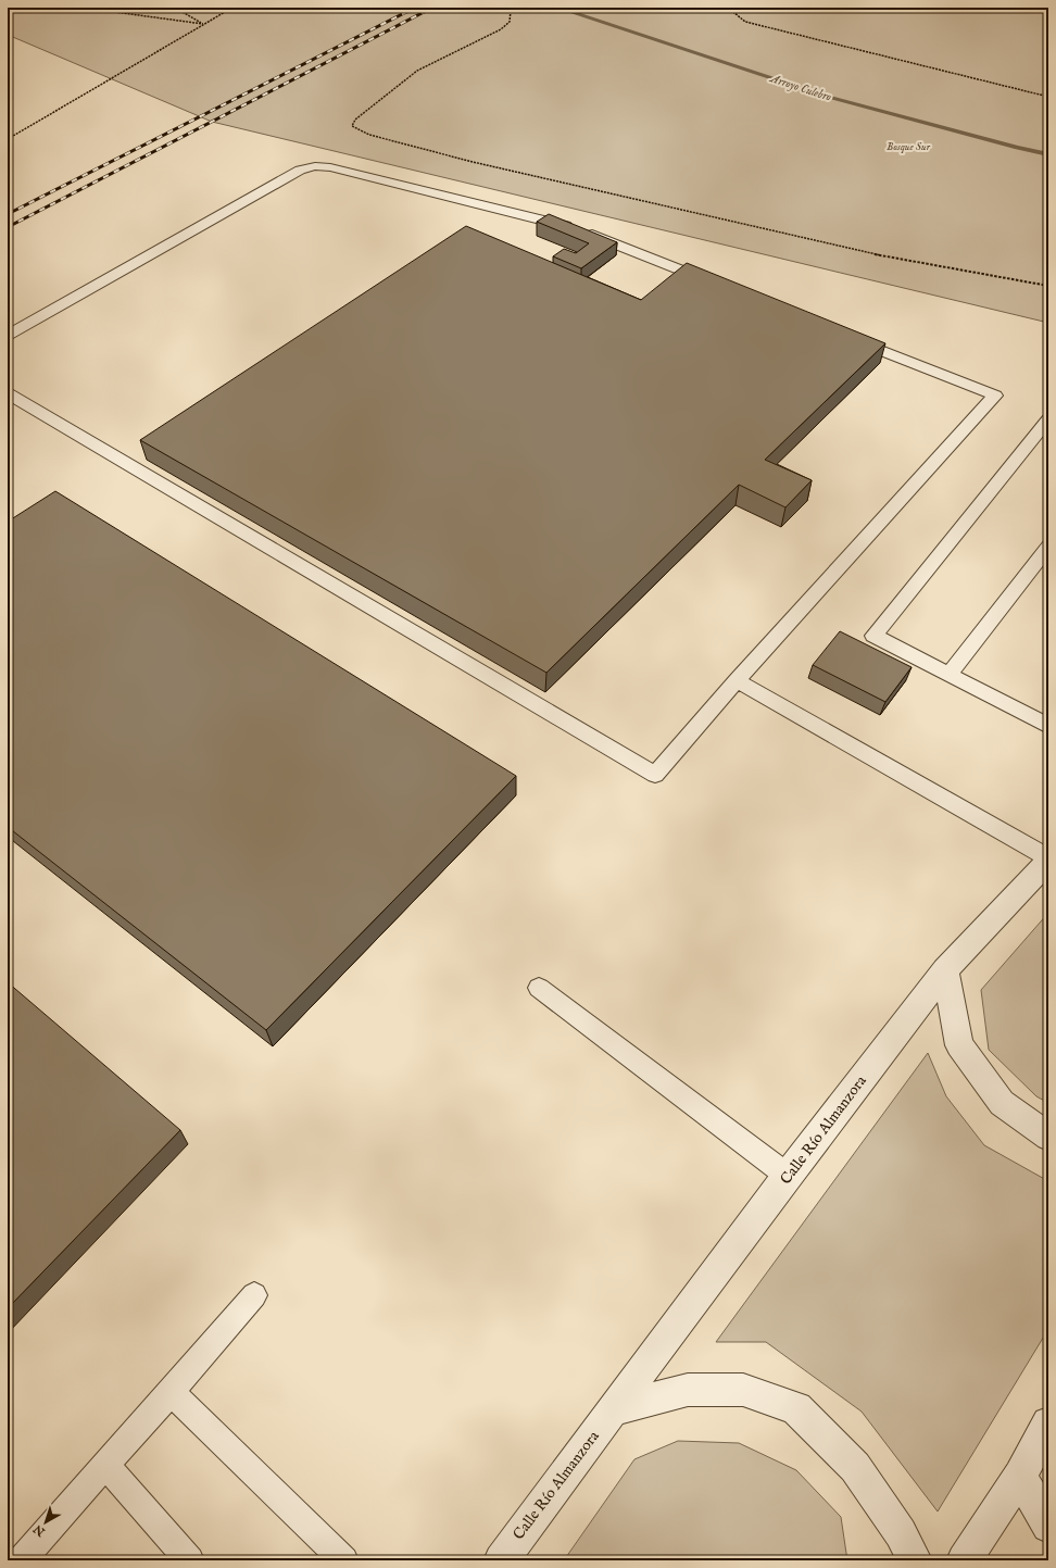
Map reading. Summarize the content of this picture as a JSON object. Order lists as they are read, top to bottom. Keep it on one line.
{"streets":{"street":["Calle Río Almanzora"]},"water":["Arroyo Culebro"],"parks":["Bosque Sur"],"north":"bottom left"}
